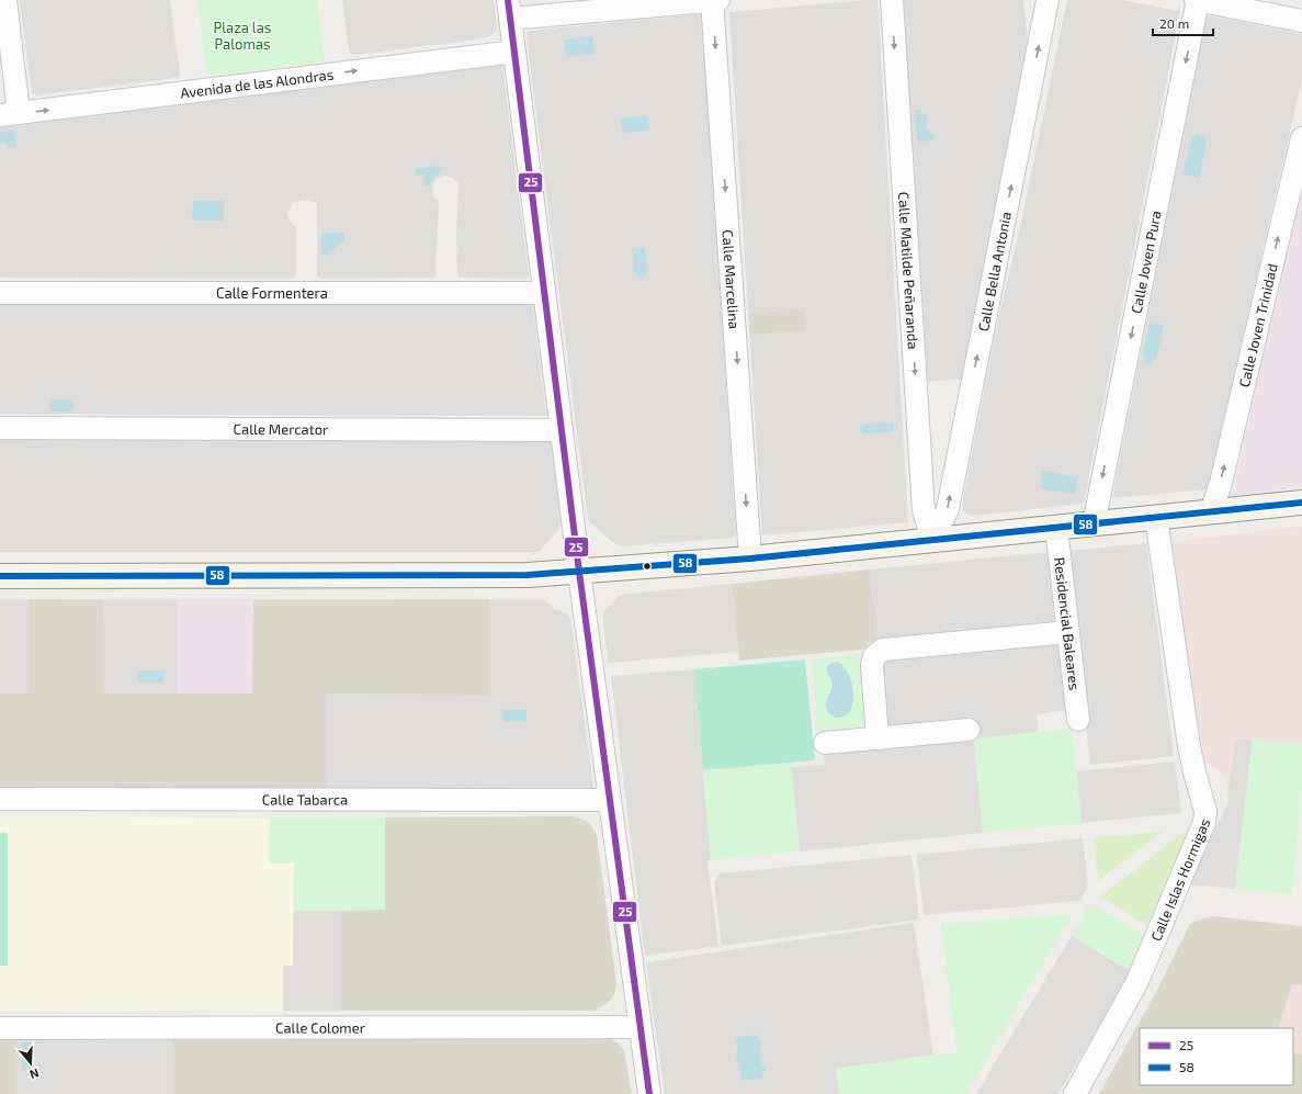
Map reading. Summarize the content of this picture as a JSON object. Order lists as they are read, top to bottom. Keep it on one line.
{"streets":{"street":["Avenida de las Alondras","Calle Joven Pura","Calle Matilde Peñaranda","Calle Bella Antonia","Calle Marcelina","Calle Formentera","Calle Joven Trinidad","Calle Mercator","Residencial Baleares","Calle Tabarca","Calle Islas Hormigas","Calle Colomer"]},"crossings":[["Calle Matilde Peñaranda","Calle Bella Antonia"]],"one_way":["Avenida de las Alondras","Calle Joven Pura","Calle Matilde Peñaranda","Calle Bella Antonia","Calle Joven Trinidad"],"parks":["Plaza las Palomas"],"lines":["transit line 25","transit line 58"],"legend":["25","58"],"scale_bar":"20 m","north":"bottom"}
